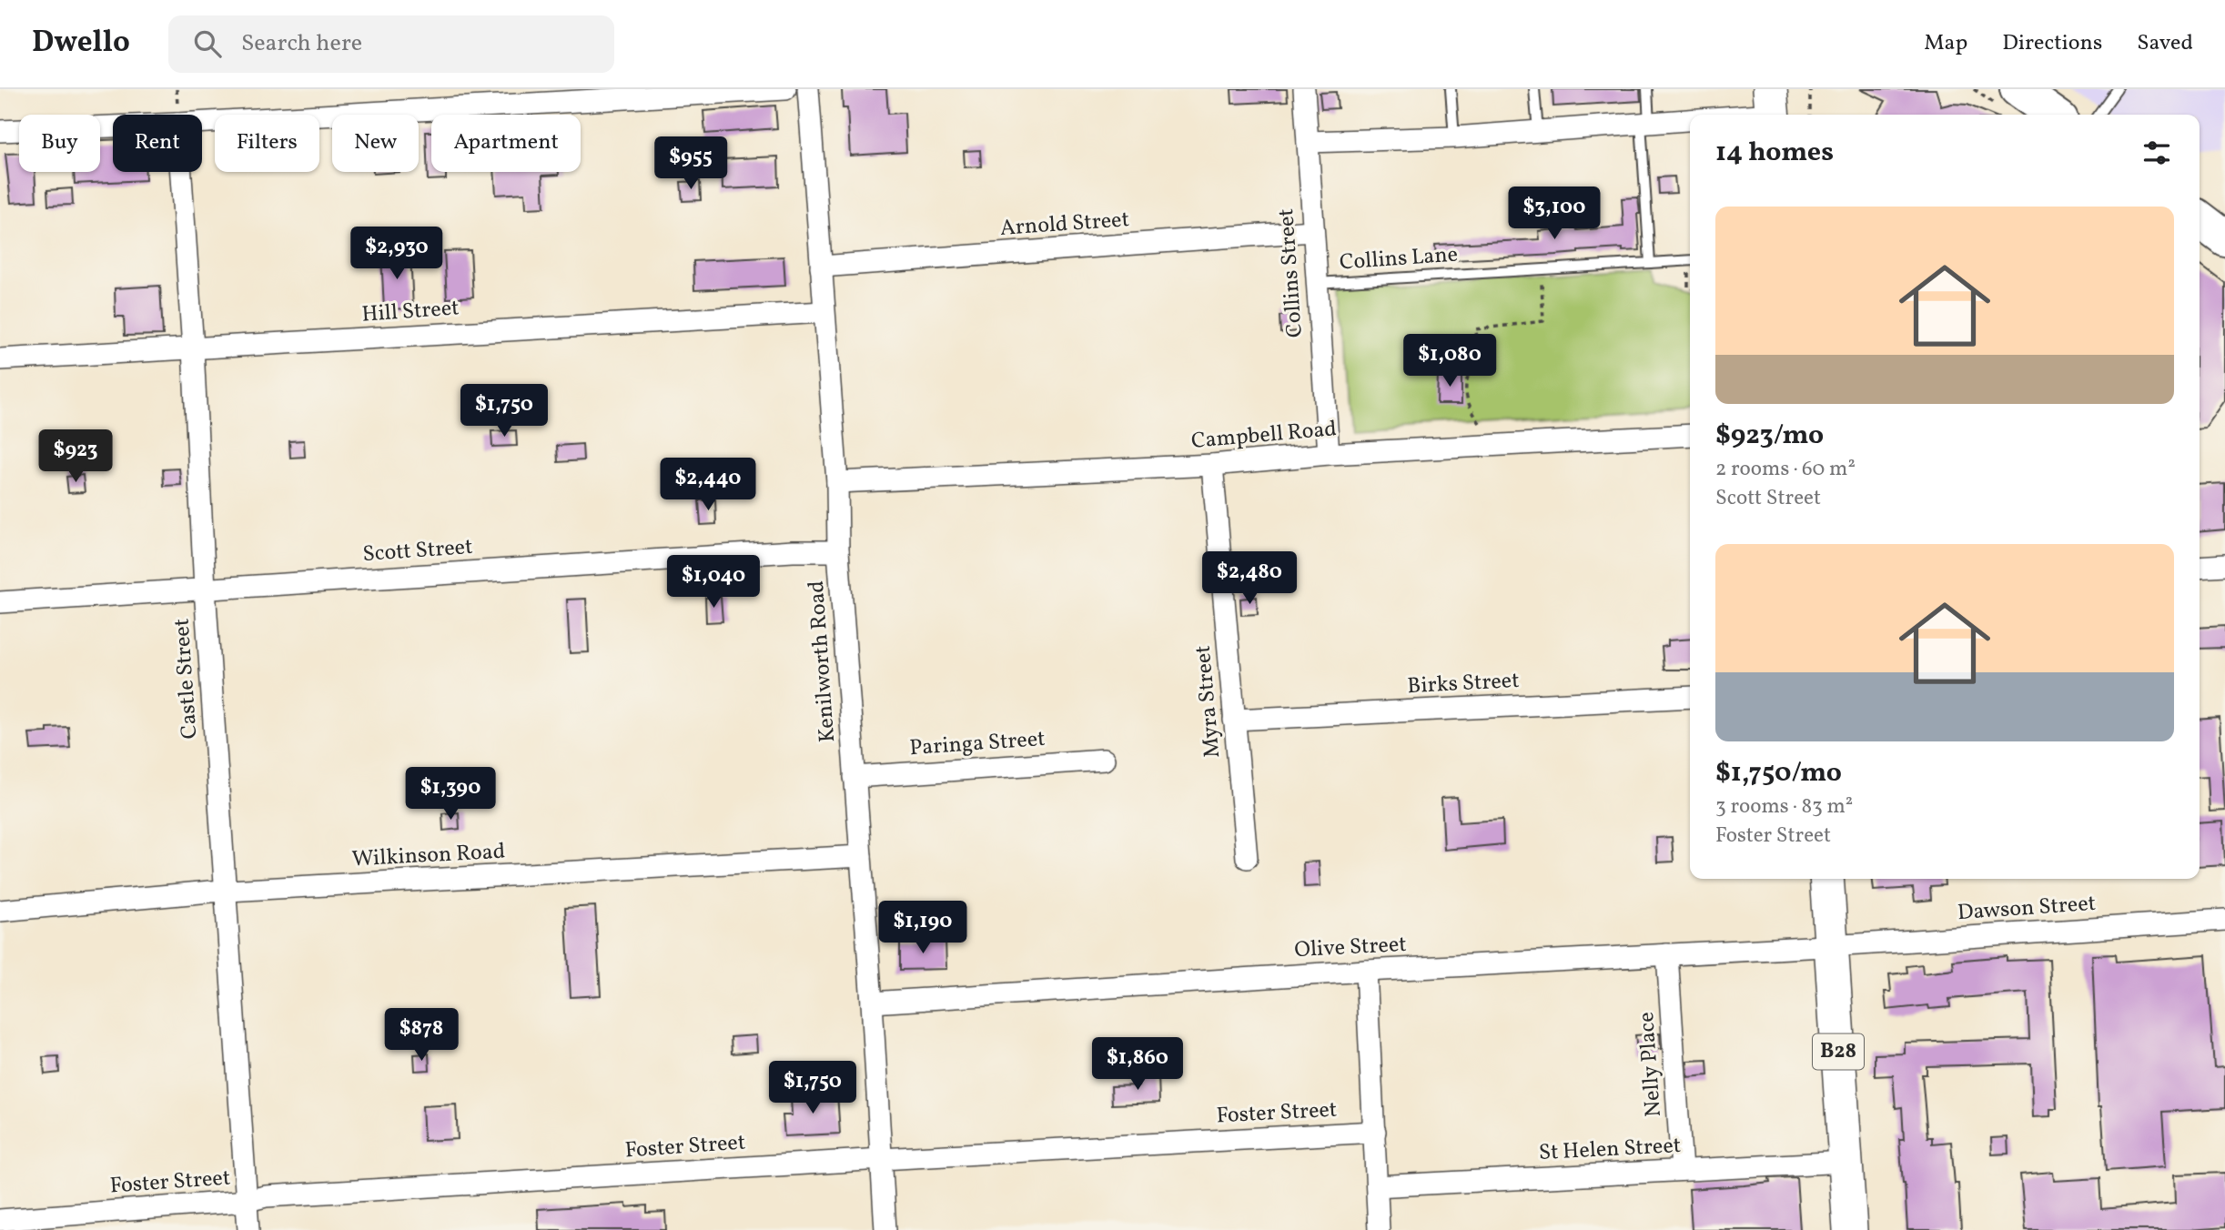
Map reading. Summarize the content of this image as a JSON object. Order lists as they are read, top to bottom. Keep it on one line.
{"streets":{"main road":["B28"],"street":["Arnold Street","Collins Street","Hill Street","Campbell Road","Scott Street","Kenilworth Road","Castle Street","Birks Street","Myra Street","Paringa Street","Wilkinson Road","Dawson Street","Olive Street","Nelly Place","Foster Street","St Helen Street"],"lane":["Collins Lane"]},"crossings":[["Arnold Street","Collins Street"],["Arnold Street","Kenilworth Road"],["Collins Lane","Collins Street"],["Collins Street","Campbell Road"],["Hill Street","Kenilworth Road"],["Hill Street","Castle Street"],["Campbell Road","Kenilworth Road"],["Campbell Road","Myra Street"],["Scott Street","Kenilworth Road"],["Scott Street","Castle Street"],["Kenilworth Road","Paringa Street"],["Kenilworth Road","Wilkinson Road"],["Kenilworth Road","Olive Street"],["Kenilworth Road","Foster Street"],["Castle Street","Wilkinson Road"],["Castle Street","Foster Street"],["Birks Street","Myra Street"],["Dawson Street","Olive Street"],["Dawson Street","B28"],["Olive Street","B28"],["Olive Street","Nelly Place"],["B28","St Helen Street"],["Nelly Place","St Helen Street"]],"page":{"header":"Dwello","search":"Search here","nav":["Map","Directions","Saved"],"chip":["Buy","Rent","Filters","New","Apartment"],"heading":"14 homes","price":["$955","$3,100","$2,930","$1,080","$1,750","$923","$2,440","$2,480","$1,040","$1,390","$1,190","$878","$1,860","$1,750"],"list":[{"name":"$923/mo","note":"2 rooms · 60 m² · Scott Street"},{"name":"$1,750/mo","note":"3 rooms · 83 m² · Foster Street"}]}}
